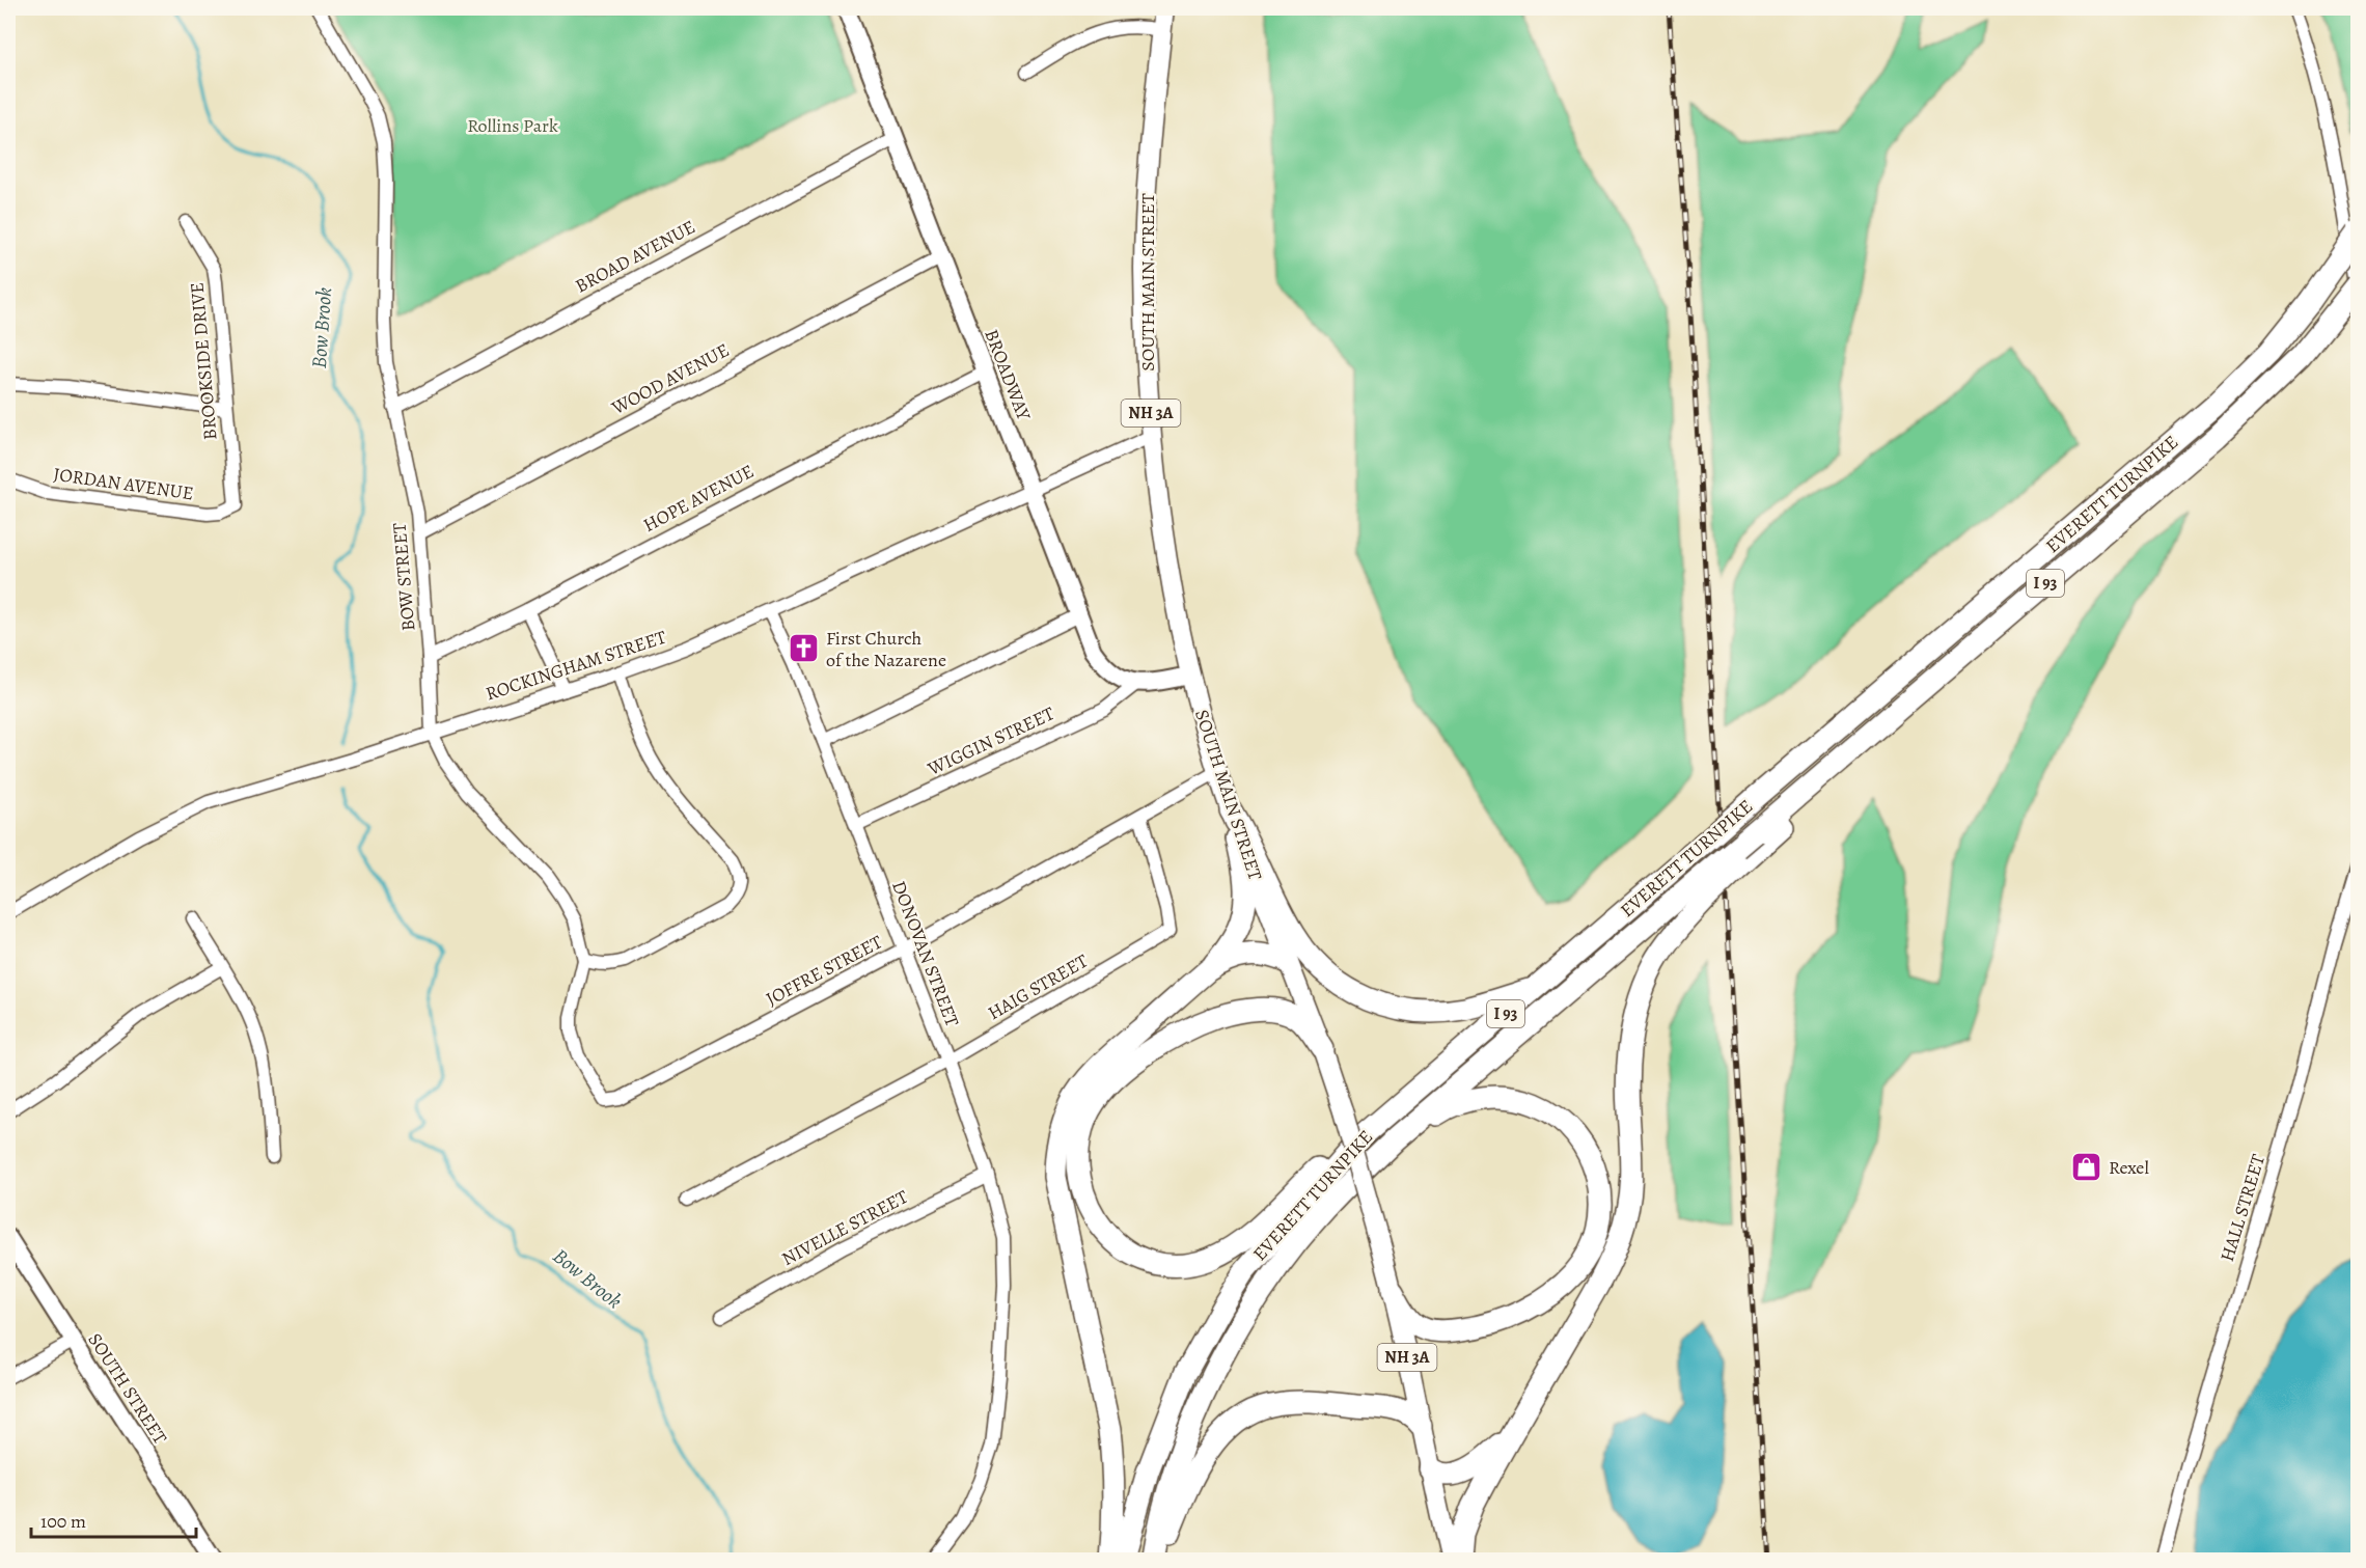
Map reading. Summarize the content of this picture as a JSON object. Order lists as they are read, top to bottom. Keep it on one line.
{"streets":{"highway":["EVERETT TURNPIKE","I 93"],"main road":["SOUTH MAIN STREET","NH 3A"],"street":["BROAD AVENUE","BROOKSIDE DRIVE","BROADWAY","WOOD AVENUE","JORDAN AVENUE","HOPE AVENUE","BOW STREET","ROCKINGHAM STREET","WIGGIN STREET","DONOVAN STREET","JOFFRE STREET","HAIG STREET","HALL STREET","NIVELLE STREET","SOUTH STREET"]},"crossings":[["BROAD AVENUE","BROADWAY"],["BROAD AVENUE","BOW STREET"],["SOUTH MAIN STREET","BROADWAY"],["SOUTH MAIN STREET","ROCKINGHAM STREET"],["SOUTH MAIN STREET","JOFFRE STREET"],["BROOKSIDE DRIVE","JORDAN AVENUE"],["BROADWAY","WOOD AVENUE"],["BROADWAY","HOPE AVENUE"],["BROADWAY","ROCKINGHAM STREET"],["BROADWAY","WIGGIN STREET"],["WOOD AVENUE","BOW STREET"],["HOPE AVENUE","BOW STREET"],["BOW STREET","ROCKINGHAM STREET"],["BOW STREET","JOFFRE STREET"],["ROCKINGHAM STREET","DONOVAN STREET"],["WIGGIN STREET","DONOVAN STREET"],["DONOVAN STREET","JOFFRE STREET"],["DONOVAN STREET","HAIG STREET"],["DONOVAN STREET","NIVELLE STREET"],["JOFFRE STREET","HAIG STREET"]],"water":["Bow Brook"],"parks":["Rollins Park"],"places":{"church":["First Church of the Nazarene"],"shop":["Rexel"]},"scale_bar":"100 m"}
